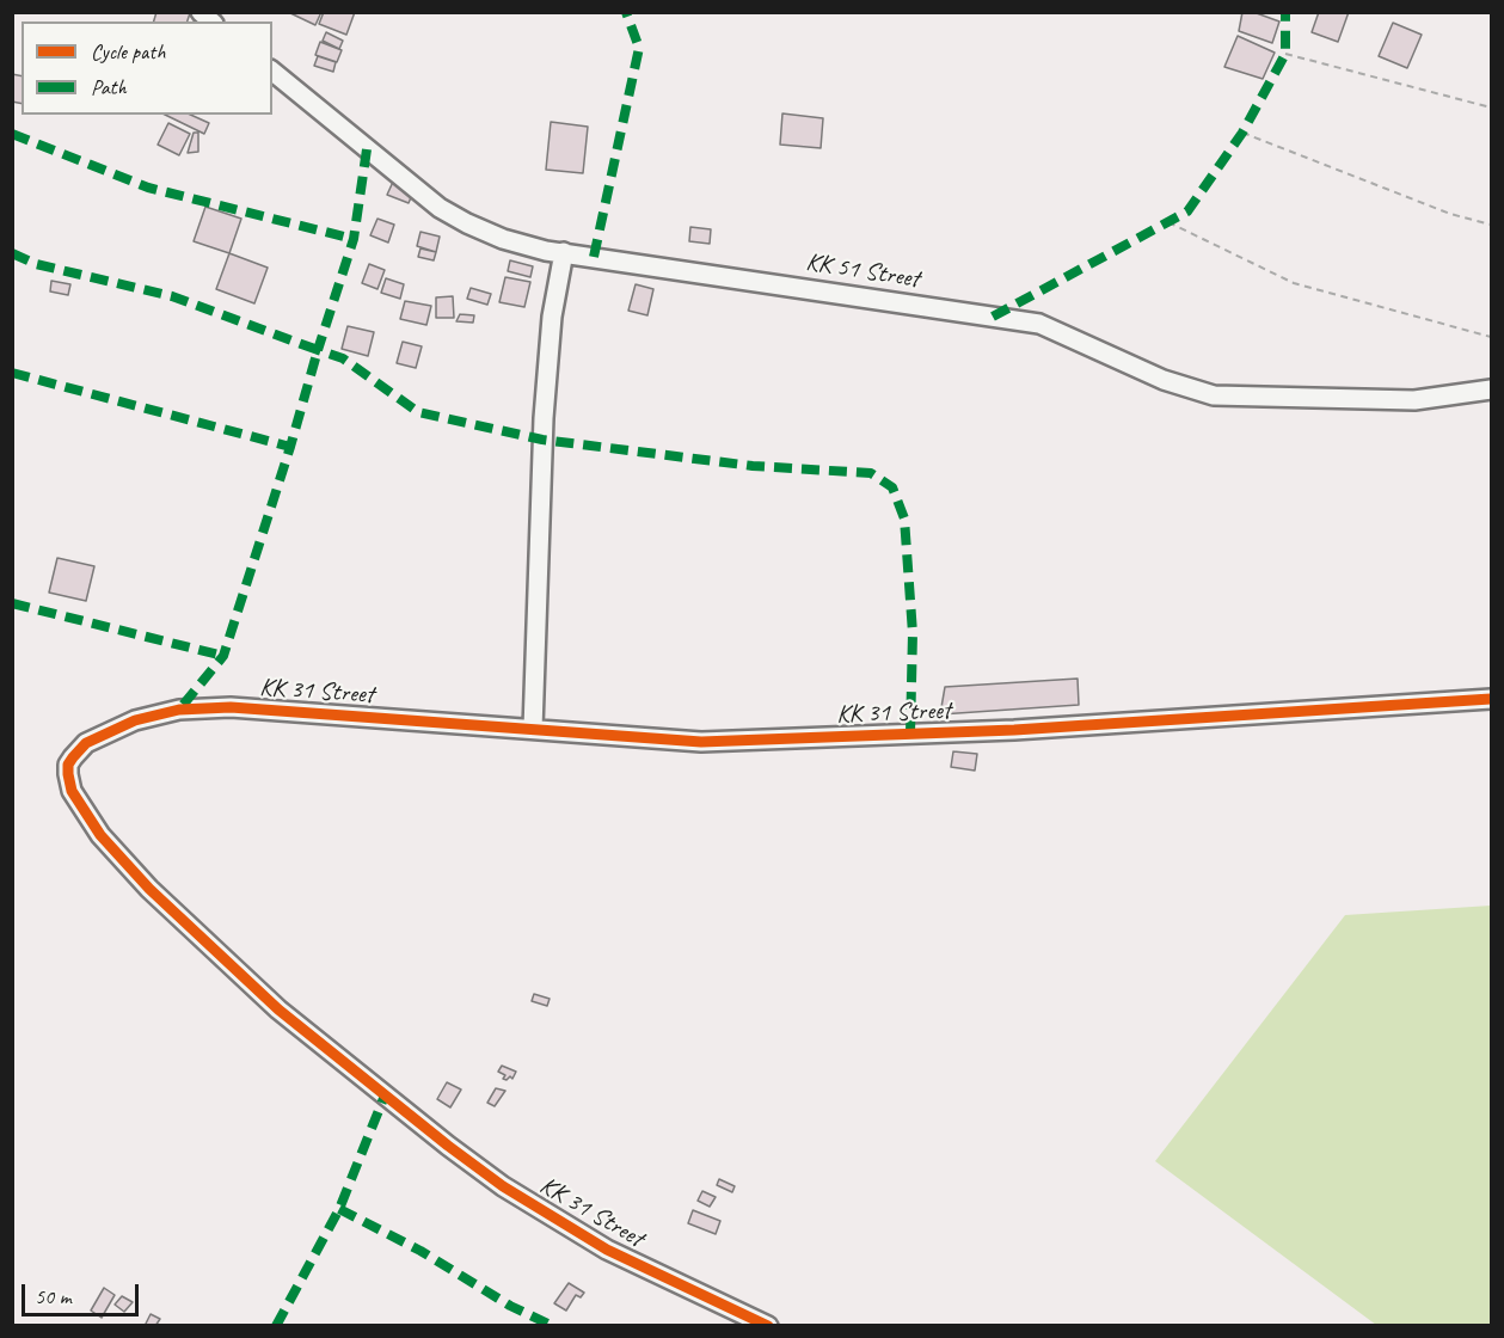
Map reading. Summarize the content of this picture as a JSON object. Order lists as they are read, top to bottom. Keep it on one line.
{"streets":{"street":["KK 51 Street","KK 31 Street"]},"legend":["Cycle path","Path"],"scale_bar":"50 m"}
